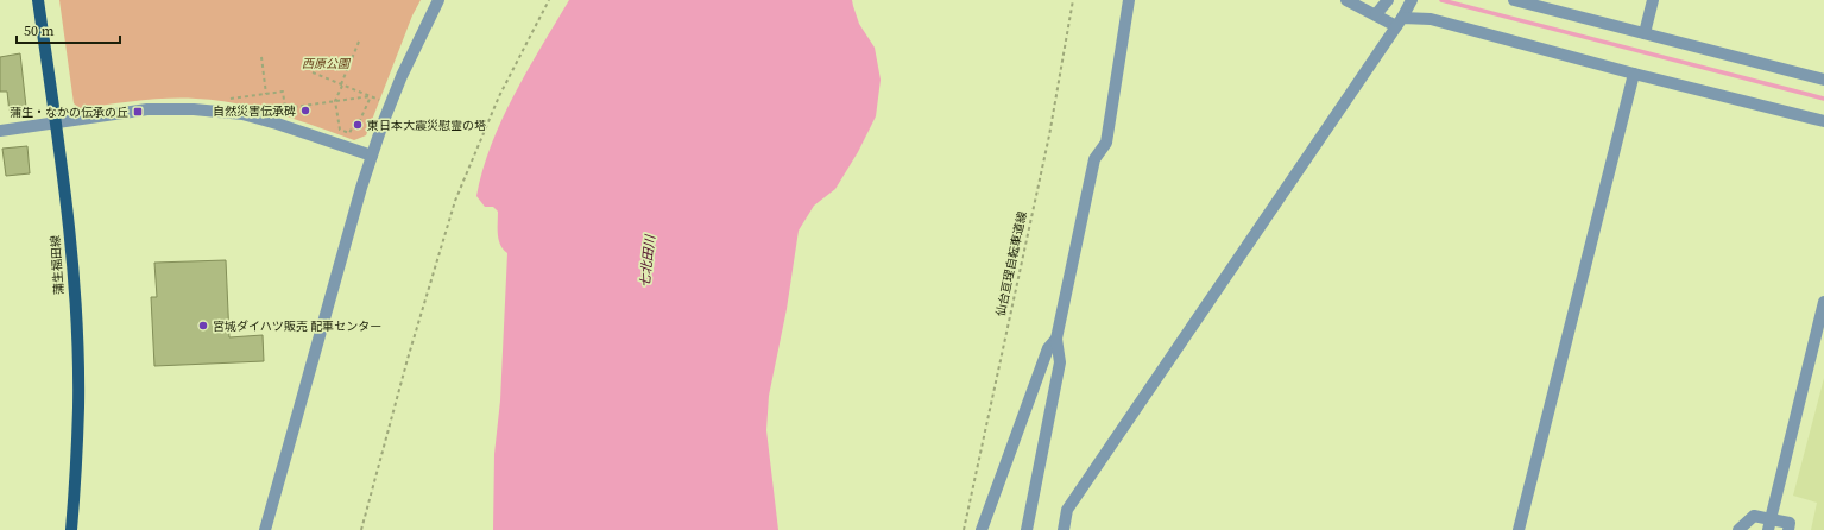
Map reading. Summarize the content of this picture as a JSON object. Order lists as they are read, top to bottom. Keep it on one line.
{"streets":{"main road":["蒲生福田線"],"path":["仙台亘理自転車道線"]},"water":["七北田川"],"parks":["西原公園"],"places":{"other":["自然災害伝承碑","東日本大震災慰霊の塔","宮城ダイハツ販売 配車センター"],"transit":["蒲生・なかの伝承の丘"]},"scale_bar":"50 m"}
